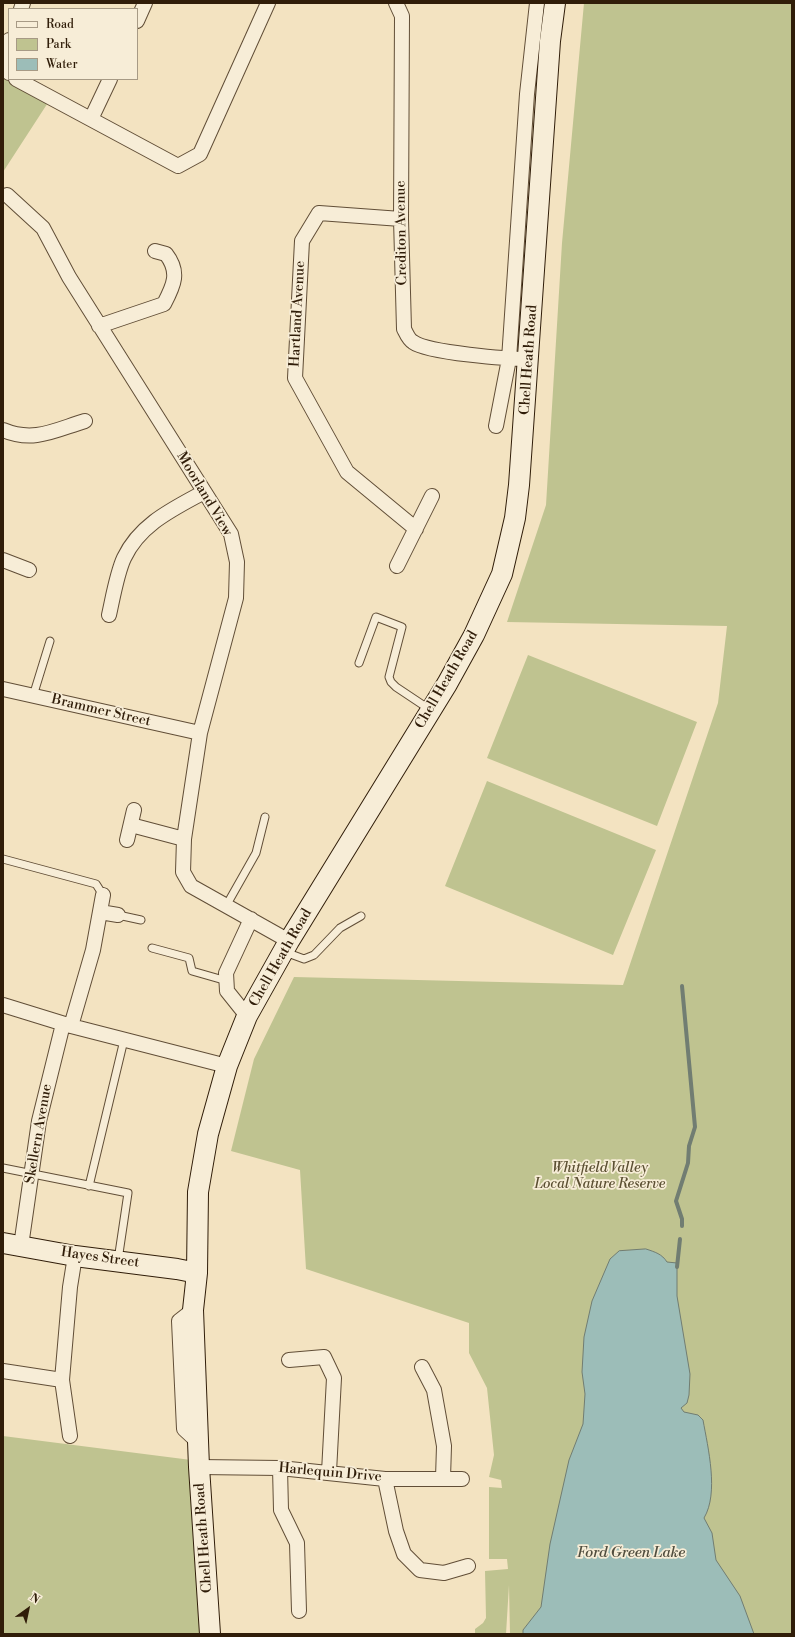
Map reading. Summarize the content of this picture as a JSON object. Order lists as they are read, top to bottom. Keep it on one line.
{"streets":{"street":["Crediton Avenue","Hartland Avenue","Chell Heath Road","Moorland View","Brammer Street","Skellern Avenue","Hayes Street","Harlequin Drive"]},"crossings":[["Crediton Avenue","Hartland Avenue"],["Crediton Avenue","Chell Heath Road"],["Chell Heath Road","Moorland View"],["Chell Heath Road","Hayes Street"],["Chell Heath Road","Harlequin Drive"],["Moorland View","Brammer Street"],["Skellern Avenue","Hayes Street"]],"water":["Ford Green Lake"],"parks":["Whitfield Valley Local Nature Reserve"],"legend":["Road","Park","Water"],"north":"top right"}
